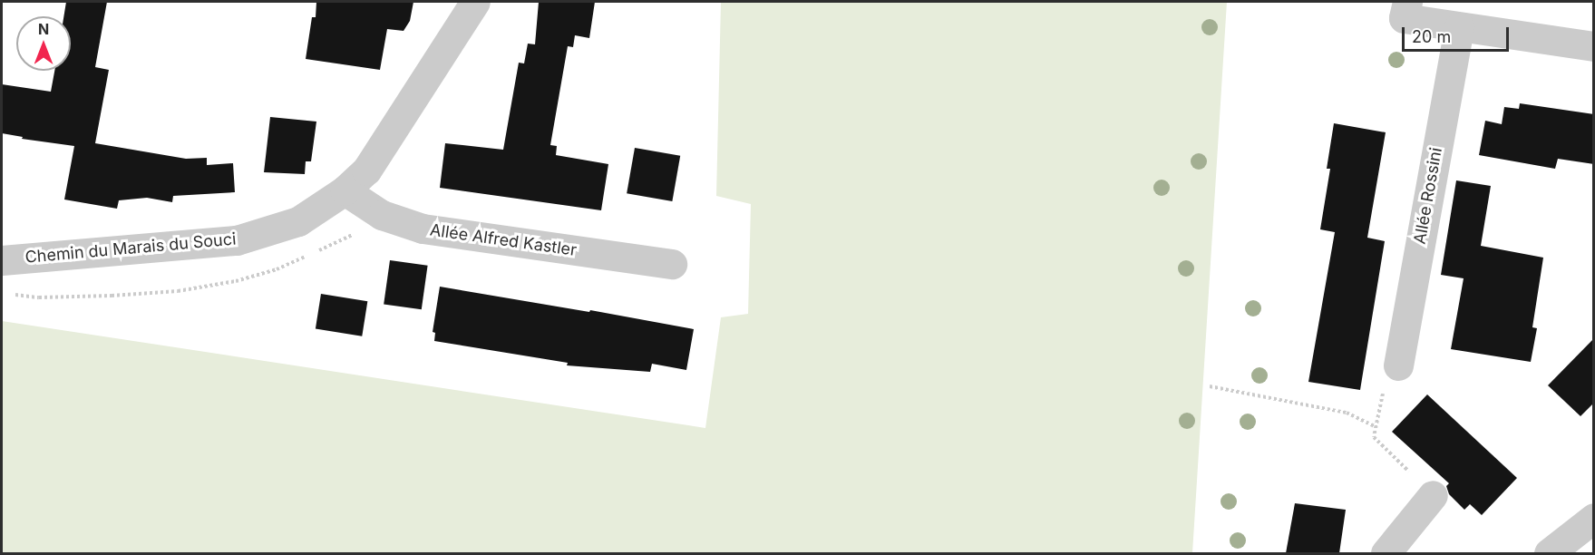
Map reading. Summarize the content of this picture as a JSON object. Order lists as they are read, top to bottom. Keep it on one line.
{"streets":{"street":["Allée Rossini","Allée Alfred Kastler","Chemin du Marais du Souci"]},"crossings":[["Allée Alfred Kastler","Chemin du Marais du Souci"]],"scale_bar":"20 m","north":"top"}
